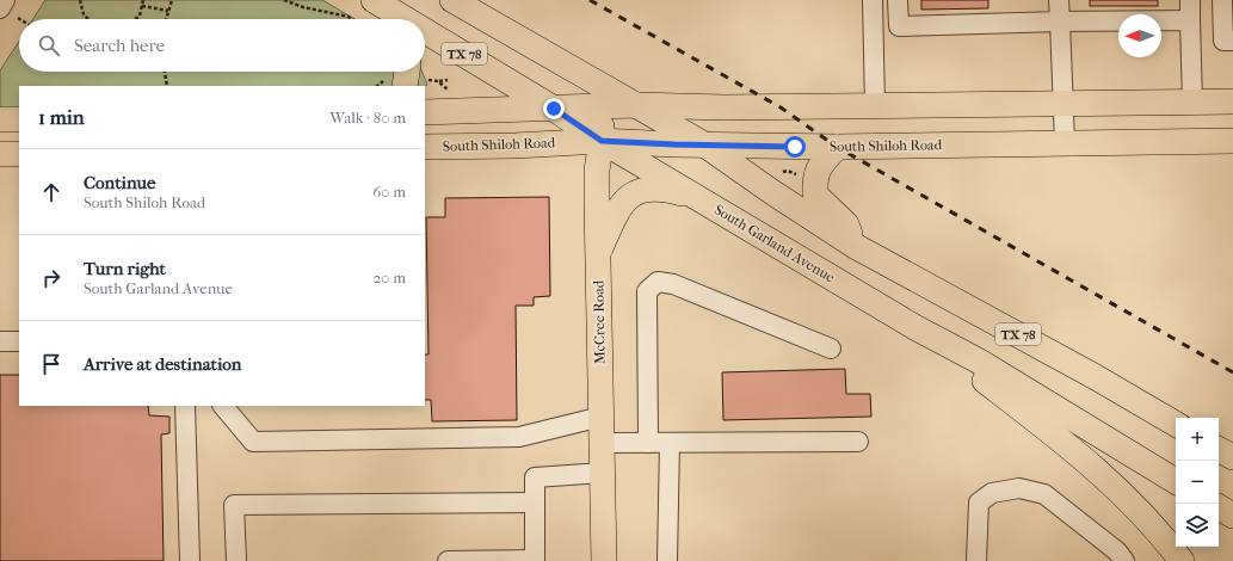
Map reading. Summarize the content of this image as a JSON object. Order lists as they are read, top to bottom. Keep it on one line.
{"streets":{"main road":["TX 78","South Shiloh Road","South Garland Avenue","McCree Road"]},"crossings":[["TX 78","South Shiloh Road"],["TX 78","McCree Road"],["South Shiloh Road","South Garland Avenue"],["South Shiloh Road","McCree Road"],["South Garland Avenue","McCree Road"]],"north":"left","page":{"search":"Search here","heading":["1 min","Walk · 80 m"],"list":[["Continue","South Shiloh Road","60 m"],["Turn right","South Garland Avenue","20 m"],"Arrive at destination"],"map_buttons":["+","−"]}}
